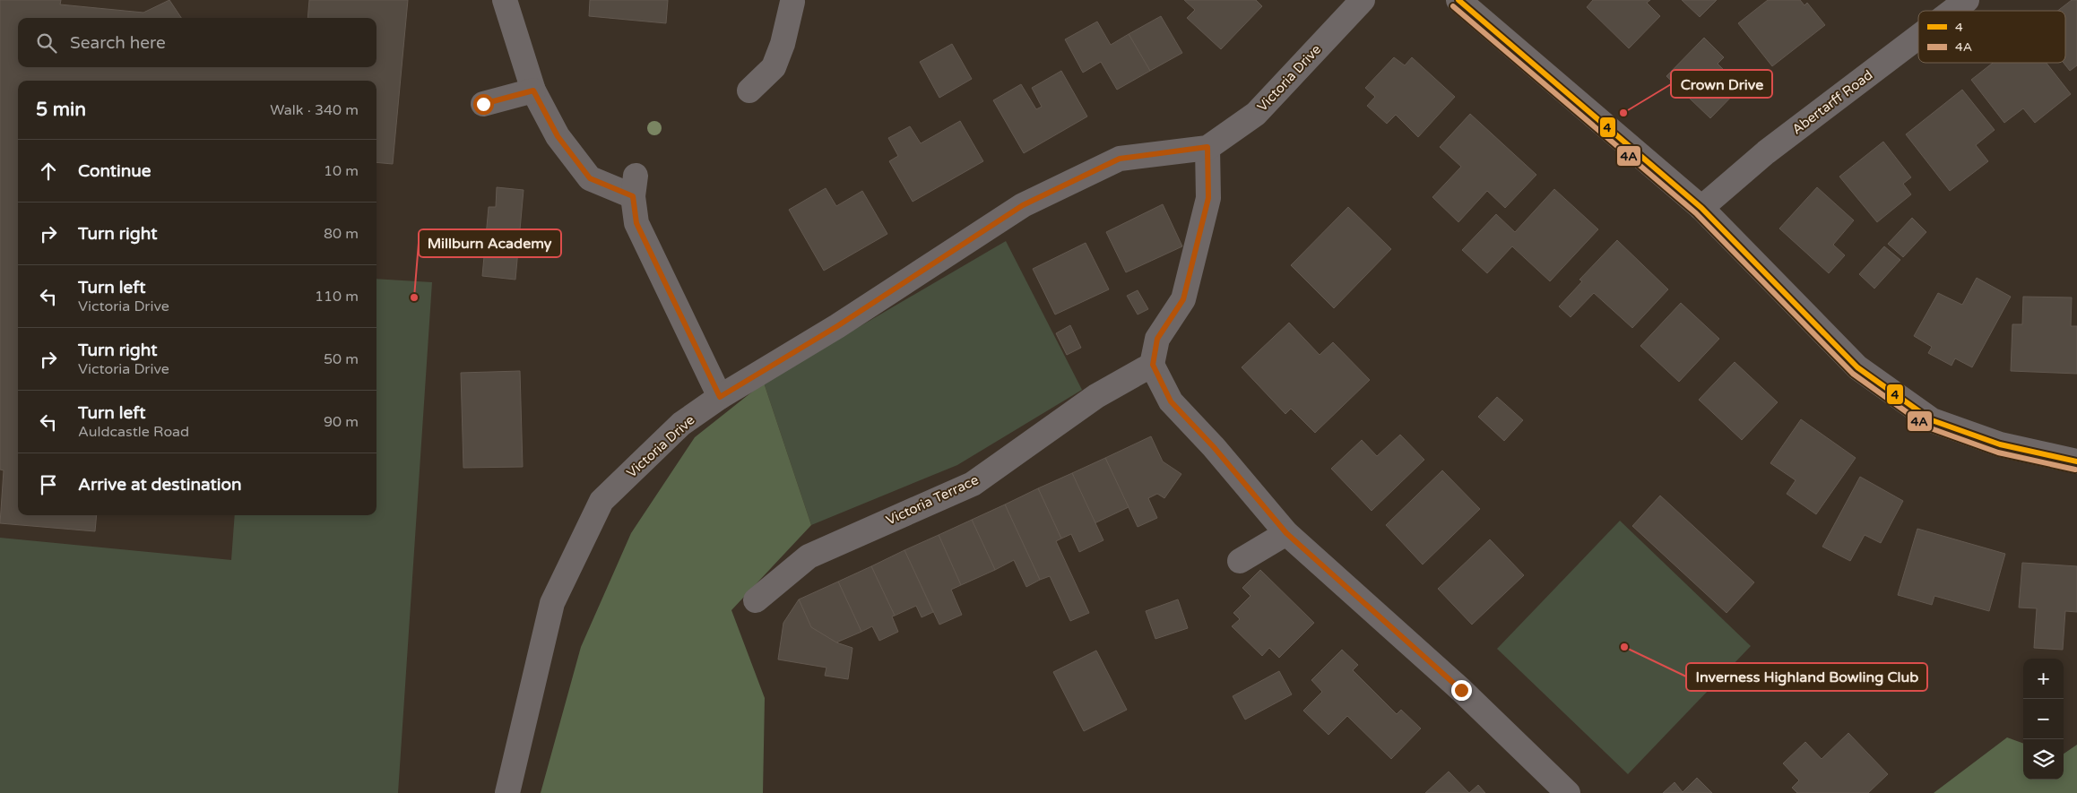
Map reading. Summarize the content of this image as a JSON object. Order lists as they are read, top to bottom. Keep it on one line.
{"streets":{"street":["Victoria Drive","Abertarff Road","Victoria Terrace"]},"places":["Crown Drive","Millburn Academy","Inverness Highland Bowling Club"],"lines":["transit line 4","transit line 4A"],"legend":["4","4A"],"page":{"search":"Search here","heading":["5 min","Walk · 340 m"],"list":[["Continue","10 m"],["Turn right","80 m"],["Turn left","Victoria Drive","110 m"],["Turn right","Victoria Drive","50 m"],["Turn left","Auldcastle Road","90 m"],"Arrive at destination"],"map_buttons":["+","−"]}}
